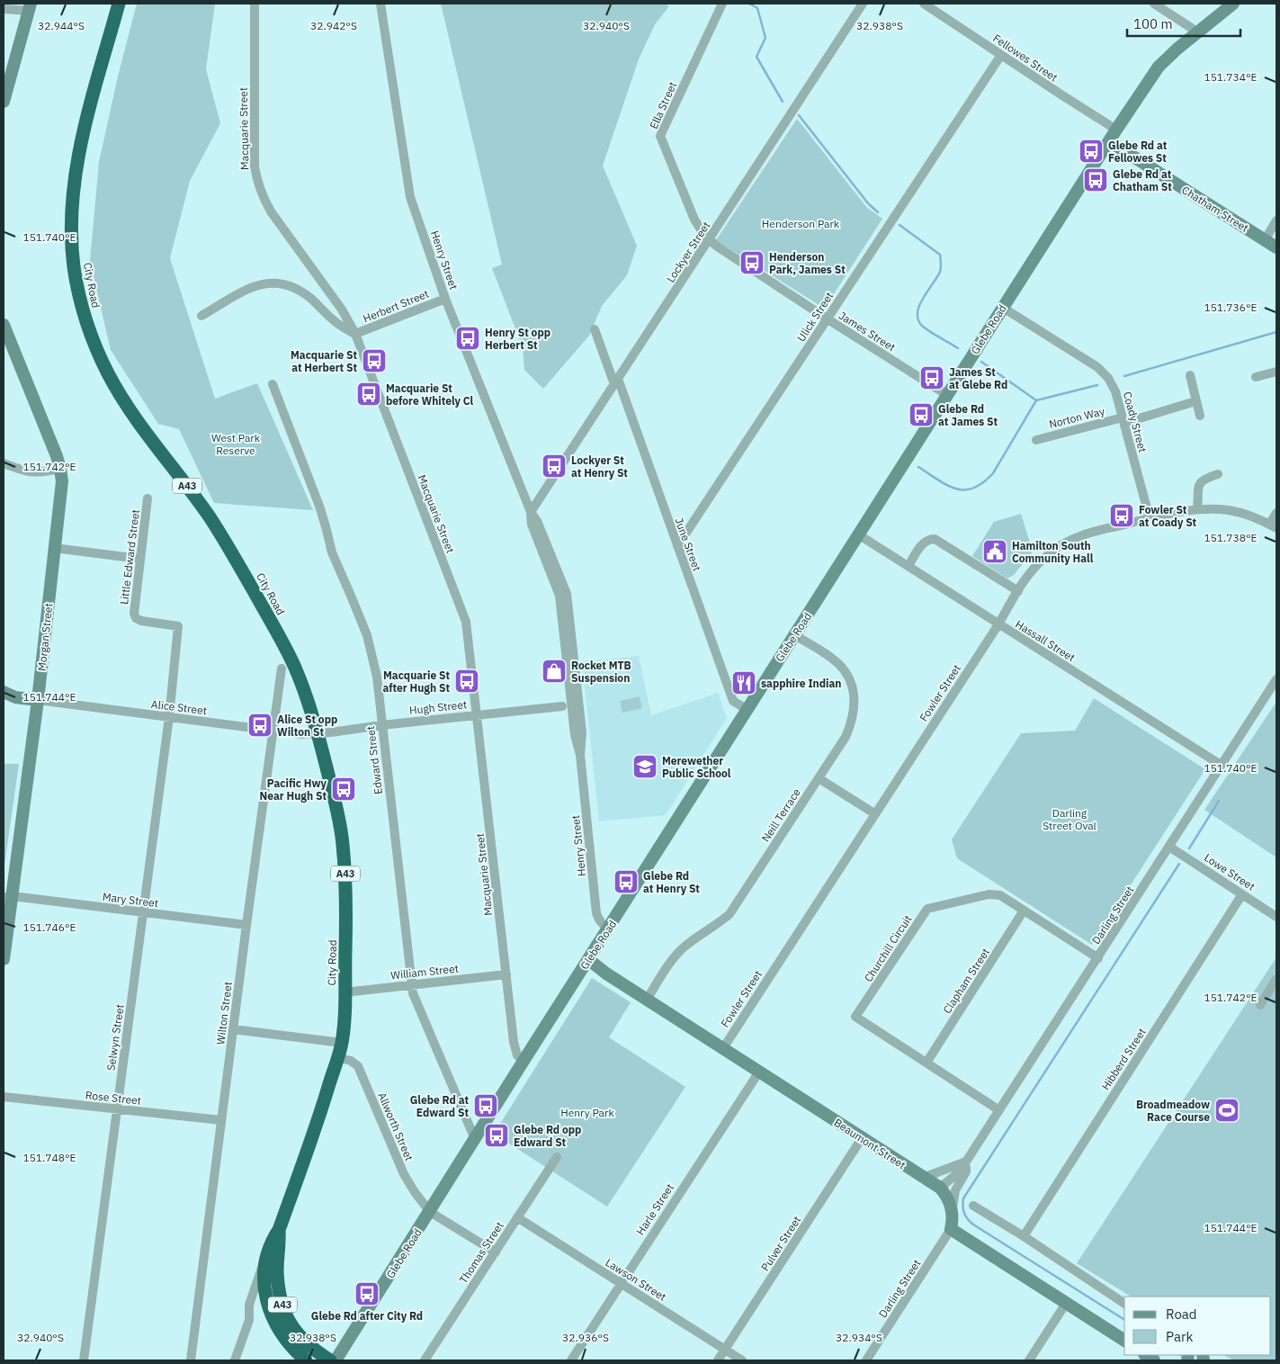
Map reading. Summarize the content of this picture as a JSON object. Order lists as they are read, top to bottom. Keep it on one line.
{"streets":{"highway":["City Road","A43"],"street":["Fellowes Street","Ella Street","Macquarie Street","Chatham Street","Lockyer Street","Henry Street","Herbert Street","Ulick Street","Glebe Road","James Street","Norton Way","Coady Street","June Street","Little Edward Street","Morgan Street","Hassall Street","Fowler Street","Alice Street","Hugh Street","Edward Street","Neill Terrace","Lowe Street","Mary Street","Darling Street","Churchill Circuit","William Street","Clapham Street","Wilton Street","Selwyn Street","Hibberd Street","Rose Street","Allworth Street","Beaumont Street","Harle Street","Pulver Street","Thomas Street","Lawson Street"]},"crossings":[["Fellowes Street","Ulick Street"],["Fellowes Street","Glebe Road"],["Ella Street","Lockyer Street"],["Ella Street","James Street"],["Macquarie Street","Herbert Street"],["Macquarie Street","Glebe Road"],["Macquarie Street","Hugh Street"],["Macquarie Street","William Street"],["Chatham Street","Glebe Road"],["Lockyer Street","Henry Street"],["Lockyer Street","James Street"],["Lockyer Street","June Street"],["Henry Street","Herbert Street"],["Henry Street","Glebe Road"],["City Road","Alice Street"],["City Road","Hugh Street"],["City Road","William Street"],["City Road","Allworth Street"],["Ulick Street","James Street"],["Ulick Street","June Street"],["Glebe Road","James Street"],["Glebe Road","Coady Street"],["Glebe Road","June Street"],["Glebe Road","Hassall Street"],["Glebe Road","Edward Street"],["Glebe Road","Neill Terrace"],["Glebe Road","Allworth Street"],["Glebe Road","Beaumont Street"],["Norton Way","Coady Street"],["Coady Street","Fowler Street"],["Little Edward Street","Alice Street"],["Little Edward Street","Selwyn Street"],["Morgan Street","Alice Street"],["Morgan Street","Mary Street"],["Hassall Street","Fowler Street"],["Hassall Street","Darling Street"],["Fowler Street","Beaumont Street"],["Alice Street","Hugh Street"],["Alice Street","Wilton Street"],["Alice Street","Selwyn Street"],["Hugh Street","Edward Street"],["Edward Street","William Street"],["Neill Terrace","Beaumont Street"],["Lowe Street","Darling Street"],["Lowe Street","Hibberd Street"],["Mary Street","Wilton Street"],["Mary Street","Selwyn Street"],["Darling Street","Churchill Circuit"],["Darling Street","Beaumont Street"],["Churchill Circuit","Clapham Street"],["Wilton Street","Rose Street"],["Selwyn Street","Rose Street"],["Allworth Street","Thomas Street"],["Beaumont Street","Harle Street"],["Beaumont Street","Pulver Street"],["Harle Street","Lawson Street"],["Pulver Street","Lawson Street"],["Thomas Street","Lawson Street"]],"parks":["Henderson Park","West Park Reserve","Darling Street Oval","Henry Park"],"places":{"bus stop":["Glebe Rd at Fellowes St","Glebe Rd at Chatham St","Henderson Park, James St","Henry St opp Herbert St","Macquarie St at Herbert St","James St at Glebe Rd","Macquarie St before Whitely Cl","Glebe Rd at James St","Lockyer St at Henry St","Fowler St at Coady St","Macquarie St after Hugh St","Alice St opp Wilton St","Pacific Hwy Near Hugh St","Glebe Rd at Henry St","Glebe Rd at Edward St","Glebe Rd opp Edward St","Glebe Rd after City Rd"],"public building":["Hamilton South Community Hall"],"shop":["Rocket MTB Suspension"],"restaurant":["sapphire Indian"],"school or university":["Merewether Public School"],"sports":["Broadmeadow Race Course"]},"legend":["Road","Park"],"scale_bar":"100 m","coordinates":["32.944°S","32.942°S","32.940°S","32.938°S","151.734°E","151.740°E","151.736°E","151.742°E","151.738°E","151.744°E","151.746°E","151.748°E","32.936°S","32.934°S"]}
